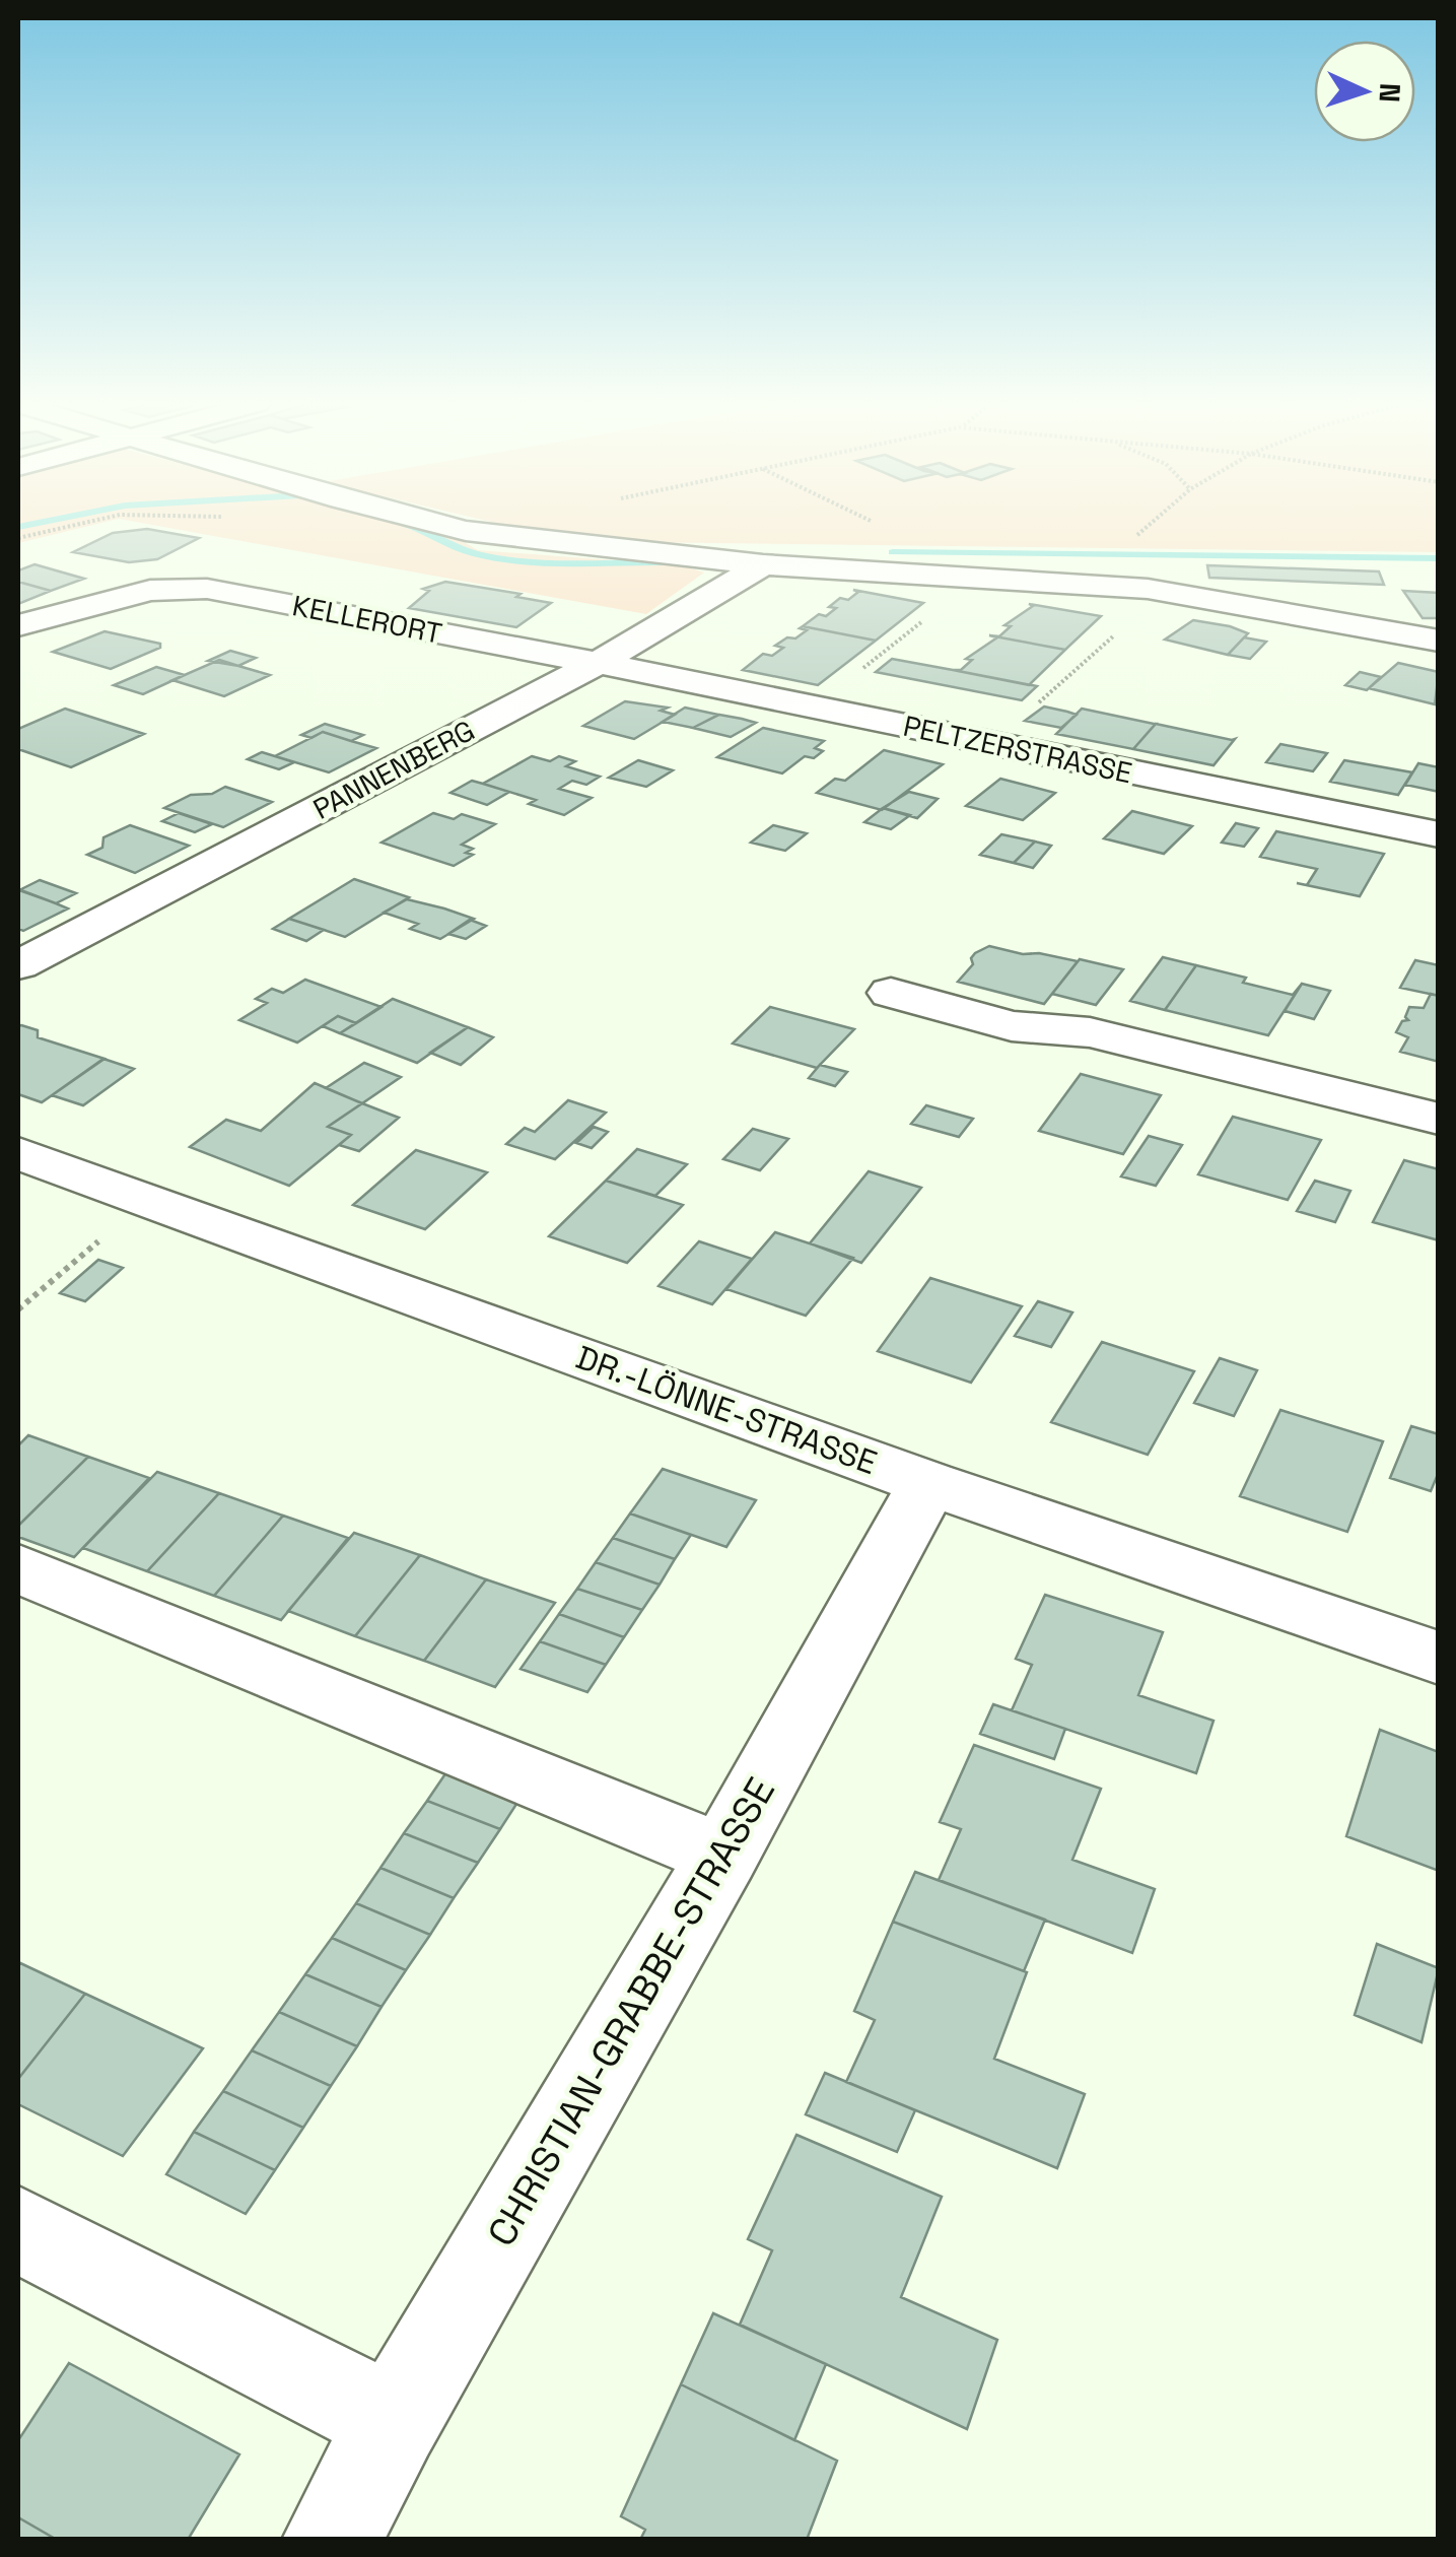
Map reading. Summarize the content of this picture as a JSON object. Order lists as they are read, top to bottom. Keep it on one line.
{"streets":{"street":["KELLERORT","PELTZERSTRASSE","PANNENBERG","DR.-LÖNNE-STRASSE","CHRISTIAN-GRABBE-STRASSE"]},"crossings":[["KELLERORT","PELTZERSTRASSE"],["KELLERORT","PANNENBERG"],["PELTZERSTRASSE","PANNENBERG"],["DR.-LÖNNE-STRASSE","CHRISTIAN-GRABBE-STRASSE"]],"north":"right"}
